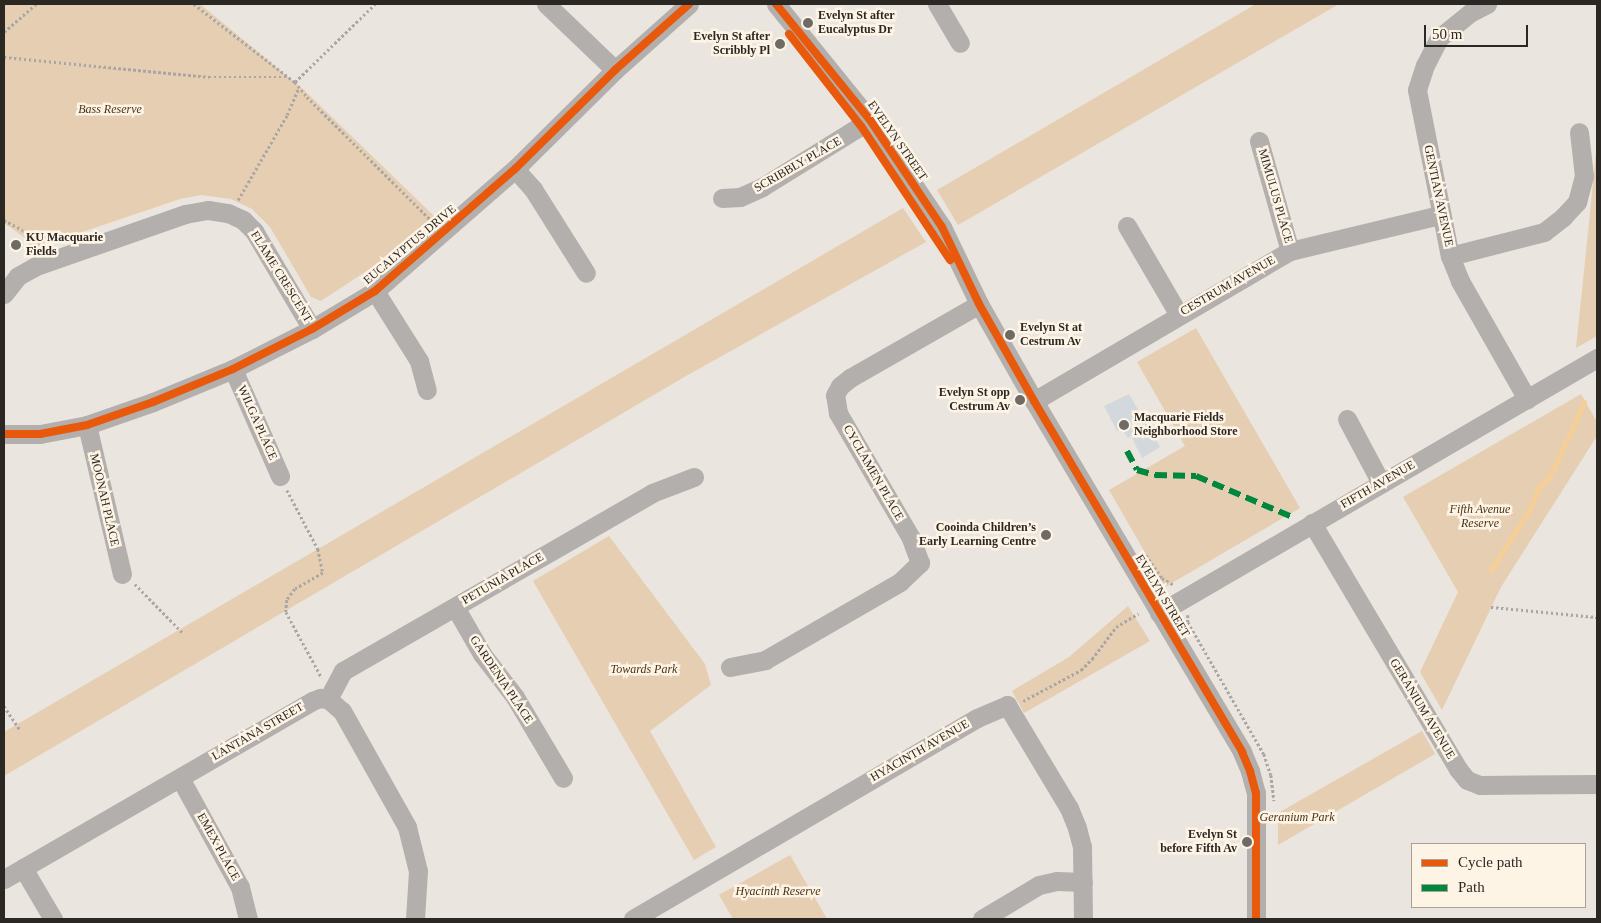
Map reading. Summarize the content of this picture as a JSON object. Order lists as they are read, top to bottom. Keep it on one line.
{"streets":{"street":["EVELYN STREET","SCRIBBLY PLACE","MIMULUS PLACE","GENTIAN AVENUE","EUCALYPTUS DRIVE","FLAME CRESCENT","CESTRUM AVENUE","WILGA PLACE","CYCLAMEN PLACE","FIFTH AVENUE","MOONAH PLACE","PETUNIA PLACE","GARDENIA PLACE","GERANIUM AVENUE","LANTANA STREET","HYACINTH AVENUE","EMEX PLACE"]},"crossings":[["EVELYN STREET","SCRIBBLY PLACE"],["EVELYN STREET","CESTRUM AVENUE"],["EVELYN STREET","CYCLAMEN PLACE"],["EVELYN STREET","FIFTH AVENUE"],["MIMULUS PLACE","CESTRUM AVENUE"],["GENTIAN AVENUE","CESTRUM AVENUE"],["GENTIAN AVENUE","FIFTH AVENUE"],["EUCALYPTUS DRIVE","FLAME CRESCENT"],["EUCALYPTUS DRIVE","WILGA PLACE"],["EUCALYPTUS DRIVE","MOONAH PLACE"],["FIFTH AVENUE","GERANIUM AVENUE"],["PETUNIA PLACE","GARDENIA PLACE"],["PETUNIA PLACE","LANTANA STREET"],["LANTANA STREET","EMEX PLACE"]],"parks":["Bass Reserve","Fifth Avenue Reserve","Towards Park","Geranium Park","Hyacinth Reserve"],"places":["Evelyn St after Eucalyptus Dr","Evelyn St after Scribbly Pl","KU Macquarie Fields","Evelyn St at Cestrum Av","Evelyn St opp Cestrum Av","Macquarie Fields Neighborhood Store","Cooinda Children’s Early Learning Centre","Evelyn St before Fifth Av"],"legend":["Cycle path","Path"],"scale_bar":"50 m"}
